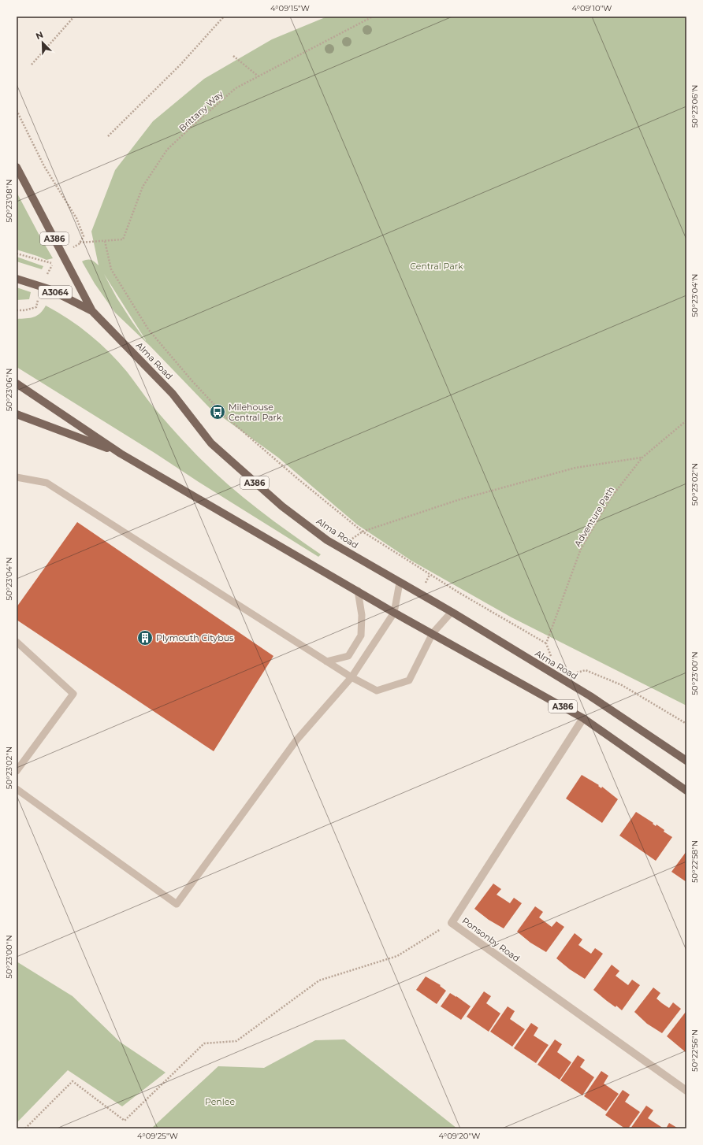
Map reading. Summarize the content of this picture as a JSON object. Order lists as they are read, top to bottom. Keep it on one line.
{"streets":{"main road":["A386","A3064","Alma Road"],"street":["Ponsonby Road"],"path":["Brittany Way","Adventure Path"]},"crossings":[["A386","Alma Road"],["A386","Ponsonby Road"]],"parks":["Central Park","Penlee"],"places":{"bus stop":["Milehouse Central Park"],"building":["Plymouth Citybus"]},"north":"top left","coordinates":["4°09'15\"W","4°09'10\"W","50°23'06\"N","50°23'08\"N","50°23'04\"N","50°23'02\"N","50°23'00\"N","50°22'58\"N","50°22'56\"N","4°09'25\"W","4°09'20\"W"]}
